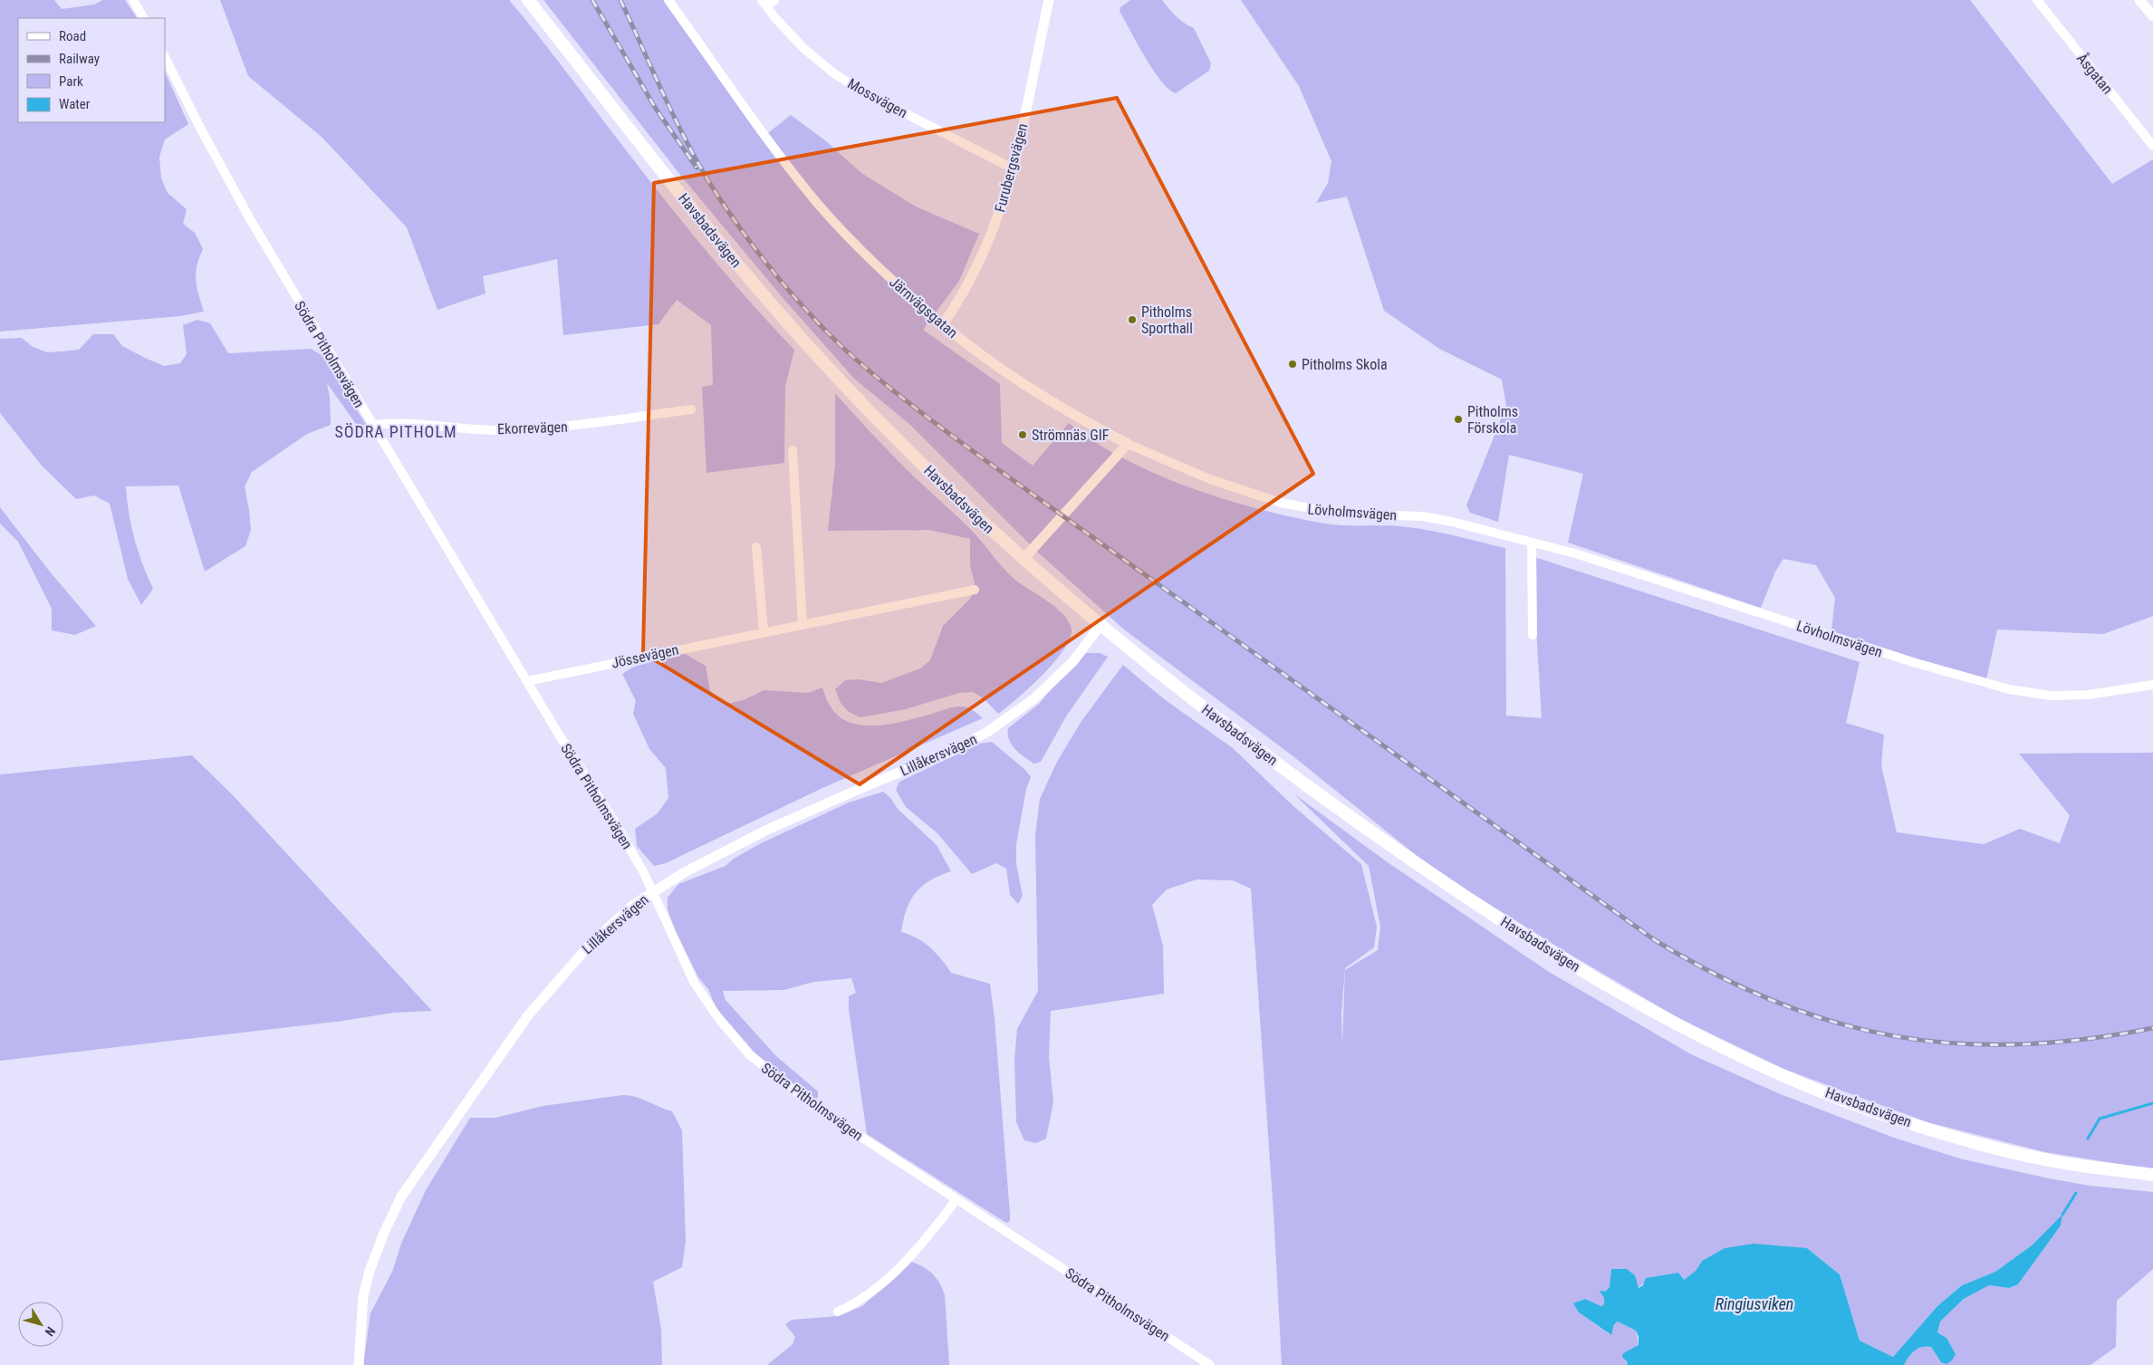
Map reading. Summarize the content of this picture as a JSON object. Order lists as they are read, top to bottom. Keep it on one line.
{"streets":{"main road":["Havsbadsvägen"],"street":["Åsgatan","Mossvägen","Furubergsvägen","Järnvägsgatan","Södra Pitholmsvägen","Ekorrevägen","Lövholmsvägen","Jössevägen","Lillåkersvägen"]},"crossings":[["Mossvägen","Furubergsvägen"],["Furubergsvägen","Järnvägsgatan"],["Havsbadsvägen","Lillåkersvägen"],["Järnvägsgatan","Lövholmsvägen"],["Södra Pitholmsvägen","Ekorrevägen"],["Södra Pitholmsvägen","Jössevägen"],["Södra Pitholmsvägen","Lillåkersvägen"]],"districts":["SÖDRA PITHOLM"],"water":["Ringiusviken"],"places":["Pitholms Sporthall","Pitholms Skola","Pitholms Förskola","Strömnäs GIF"],"legend":["Road","Railway","Park","Water"],"north":"bottom right"}
